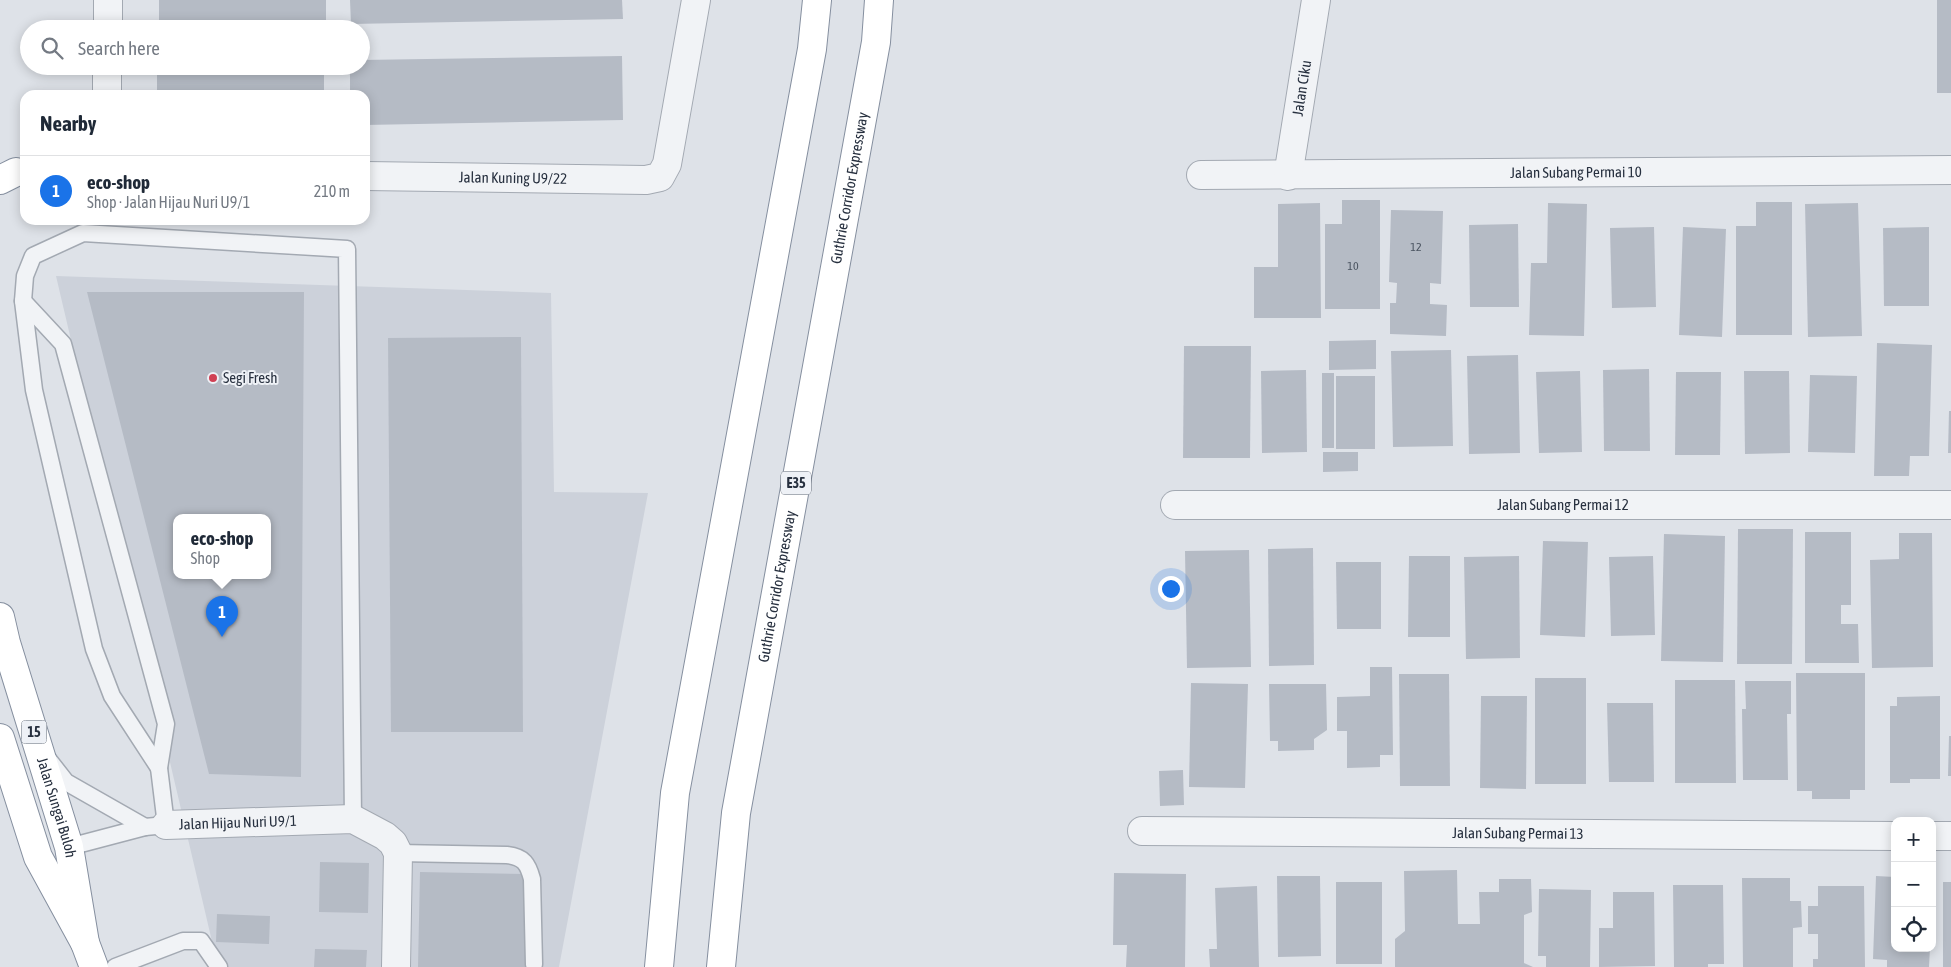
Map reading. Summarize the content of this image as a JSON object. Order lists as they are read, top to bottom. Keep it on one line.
{"streets":{"highway":["Guthrie Corridor Expressway","E35","15","Jalan Sungai Buloh"],"street":["Jalan Ciku","Jalan Subang Permai 10","Jalan Kuning U9/22","Jalan Subang Permai 12","Jalan Hijau Nuri U9/1","Jalan Subang Permai 13"]},"crossings":[["Jalan Ciku","Jalan Subang Permai 10"],["Jalan Sungai Buloh","Jalan Hijau Nuri U9/1"]],"places":["Segi Fresh"],"house_numbers":["12","10"],"page":{"search":"Search here","heading":"Nearby","list":[{"mark":"1","name":"eco-shop","note":"Shop · Jalan Hijau Nuri U9/1","value":"210 m"}],"popup":["eco-shop","Shop"],"pins":"1","map_buttons":["+","−"]}}
